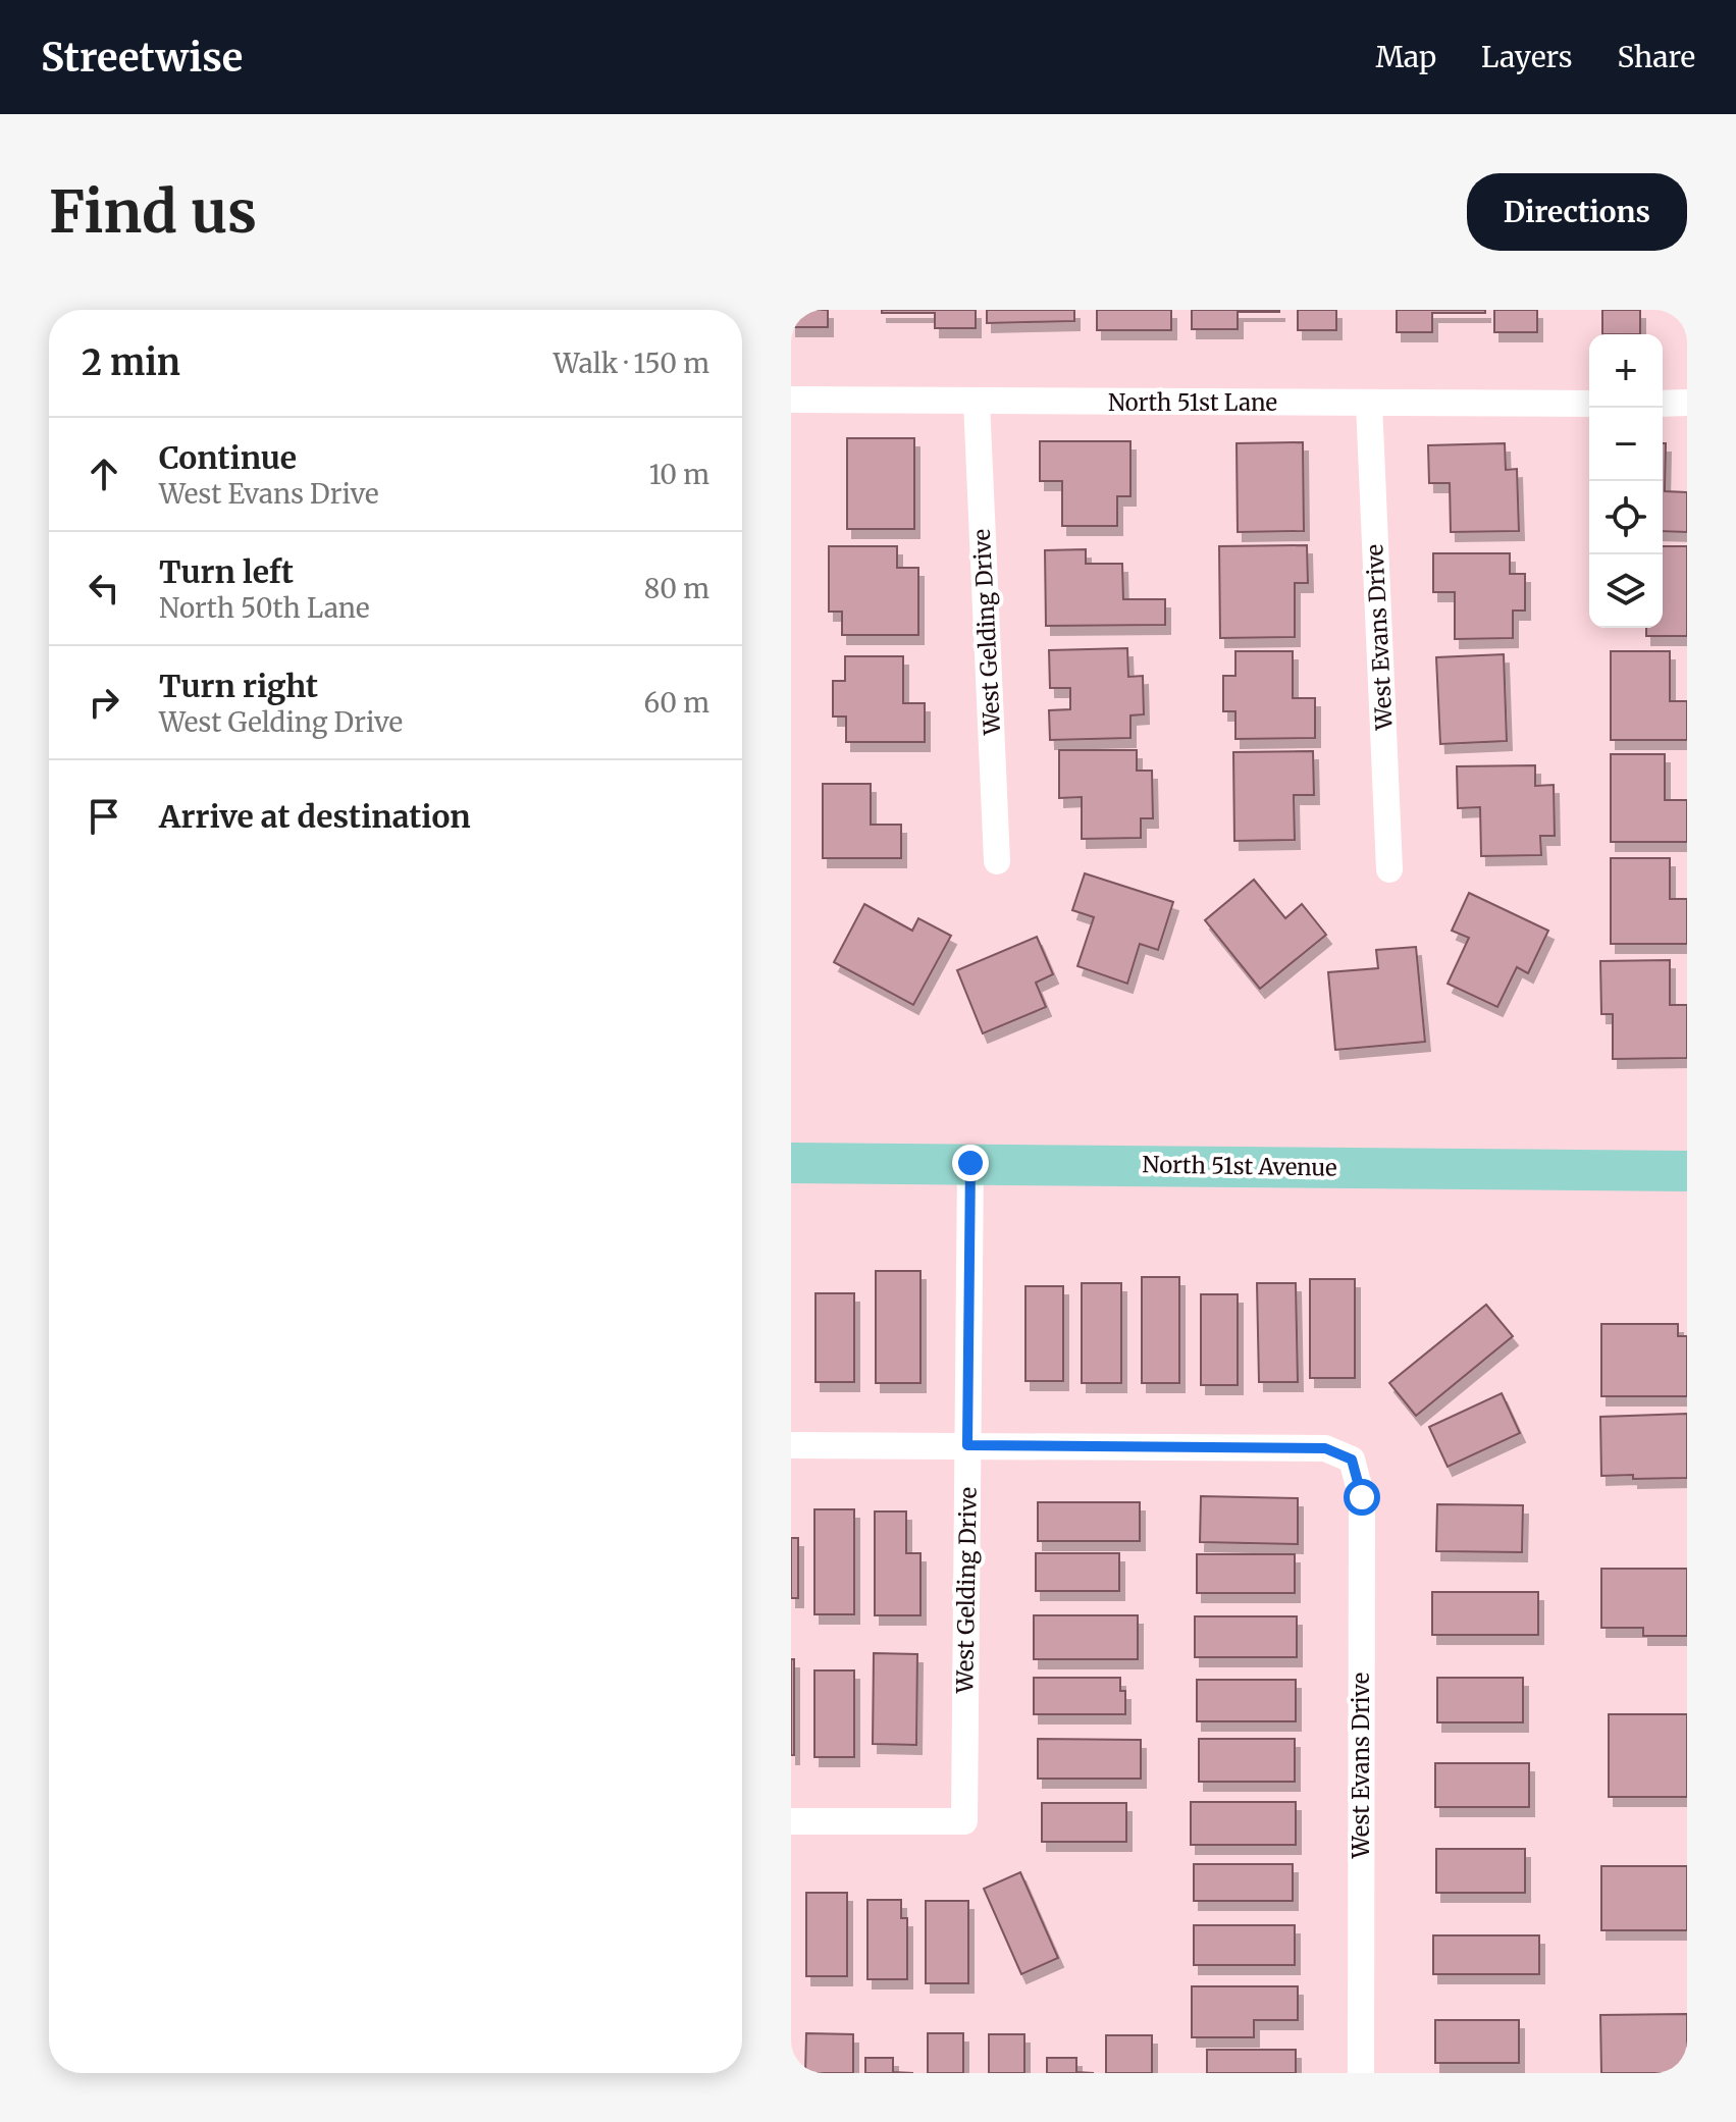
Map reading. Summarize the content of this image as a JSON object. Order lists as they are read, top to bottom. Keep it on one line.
{"streets":{"main road":["North 51st Avenue"],"street":["North 51st Lane","West Gelding Drive","West Evans Drive"]},"crossings":[["North 51st Lane","West Gelding Drive"],["North 51st Lane","West Evans Drive"],["West Gelding Drive","West Evans Drive"],["West Gelding Drive","North 51st Avenue"]],"page":{"header":"Streetwise","nav":["Map","Layers","Share"],"buttons":"Directions","title":"Find us","heading":["2 min","Walk · 150 m"],"map_buttons":["+","−"],"list":[["Continue","West Evans Drive","10 m"],["Turn left","North 50th Lane","80 m"],["Turn right","West Gelding Drive","60 m"],"Arrive at destination"]}}
